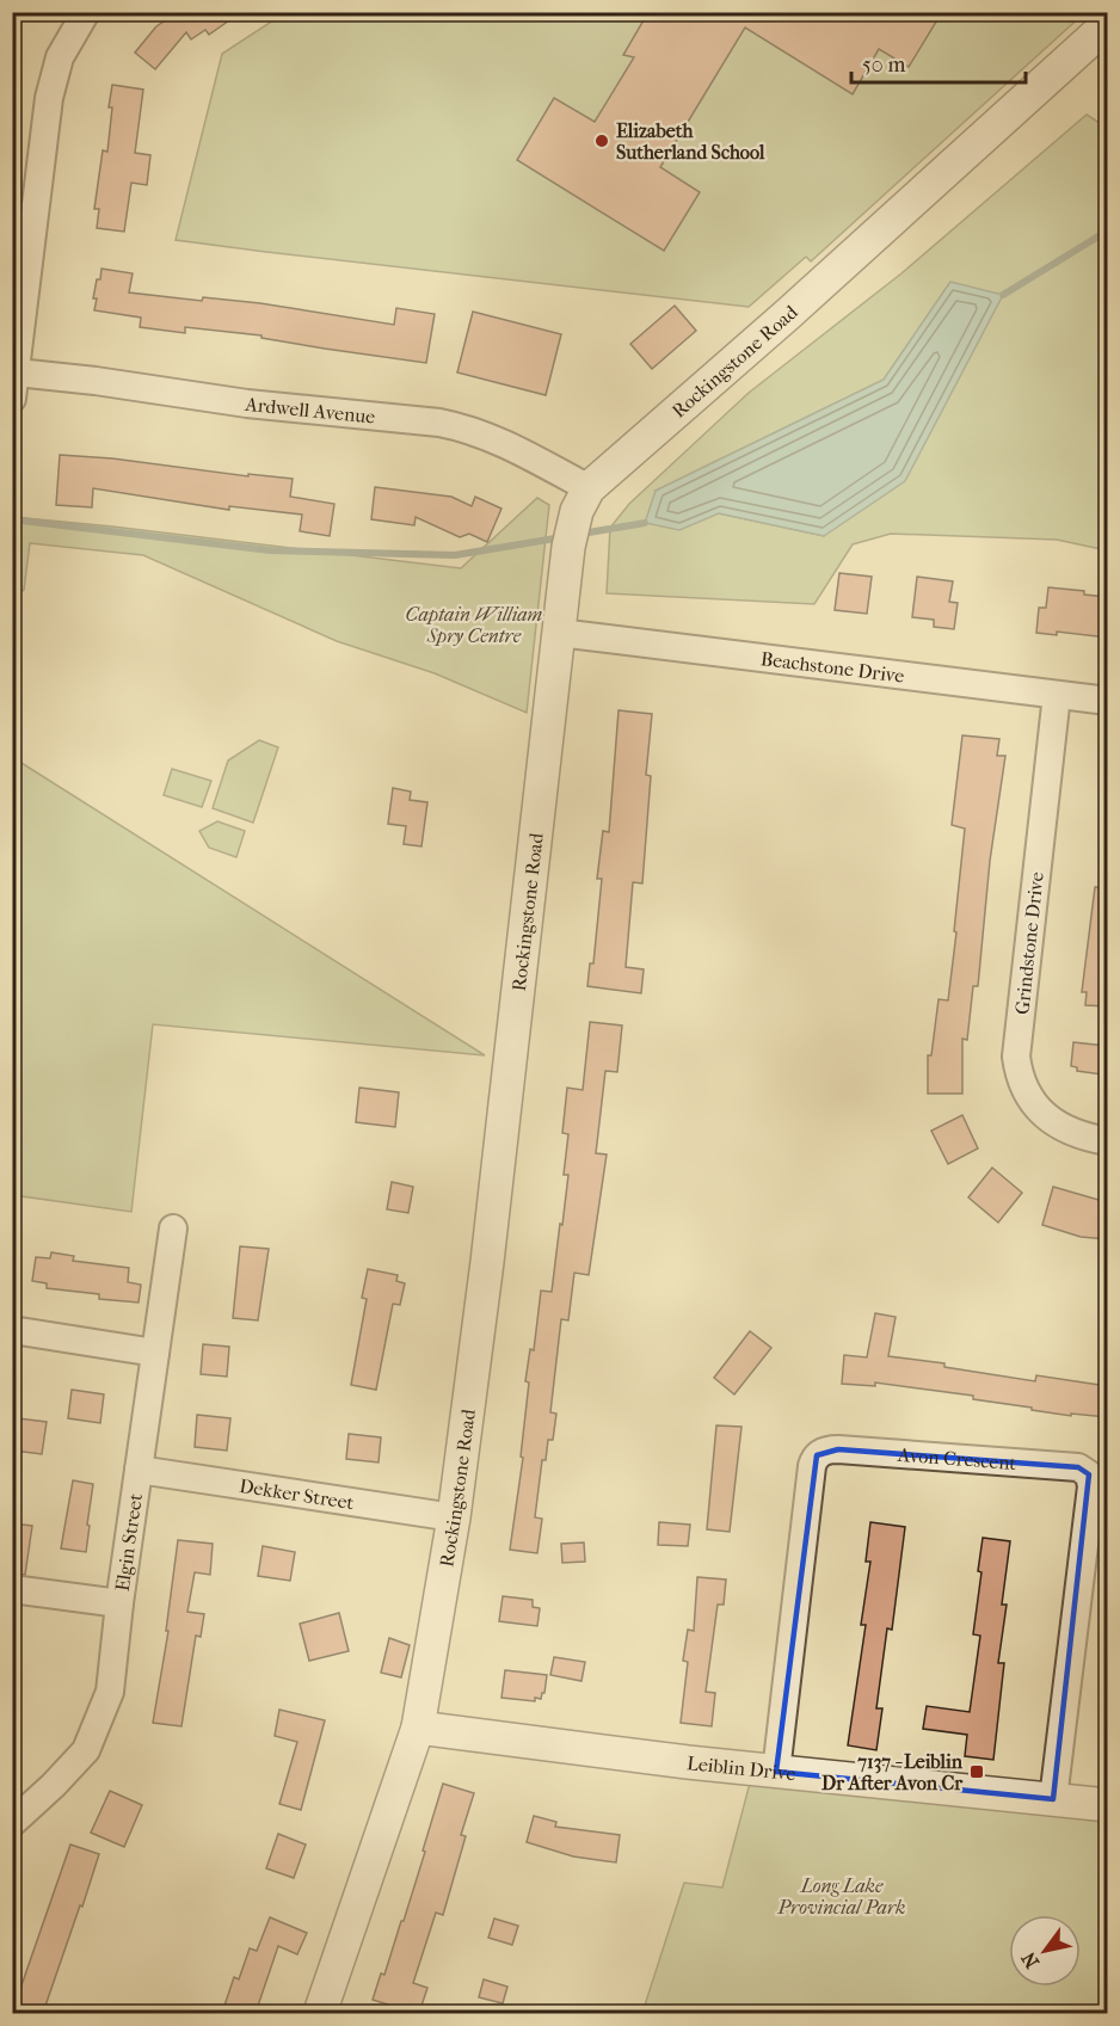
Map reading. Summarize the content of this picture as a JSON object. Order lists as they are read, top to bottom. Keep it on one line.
{"streets":{"street":["Rockingstone Road","Ardwell Avenue","Beachstone Drive","Grindstone Drive","Avon Crescent","Dekker Street","Elgin Street","Leiblin Drive"]},"crossings":[["Rockingstone Road","Ardwell Avenue"],["Rockingstone Road","Beachstone Drive"],["Rockingstone Road","Dekker Street"],["Rockingstone Road","Leiblin Drive"],["Beachstone Drive","Grindstone Drive"],["Avon Crescent","Leiblin Drive"],["Dekker Street","Elgin Street"]],"parks":["Captain William Spry Centre","Long Lake Provincial Park"],"places":{"other":["Elizabeth Sutherland School"],"transit":["7137 - Leiblin Dr After Avon Cr"]},"scale_bar":"50 m","north":"bottom left"}
